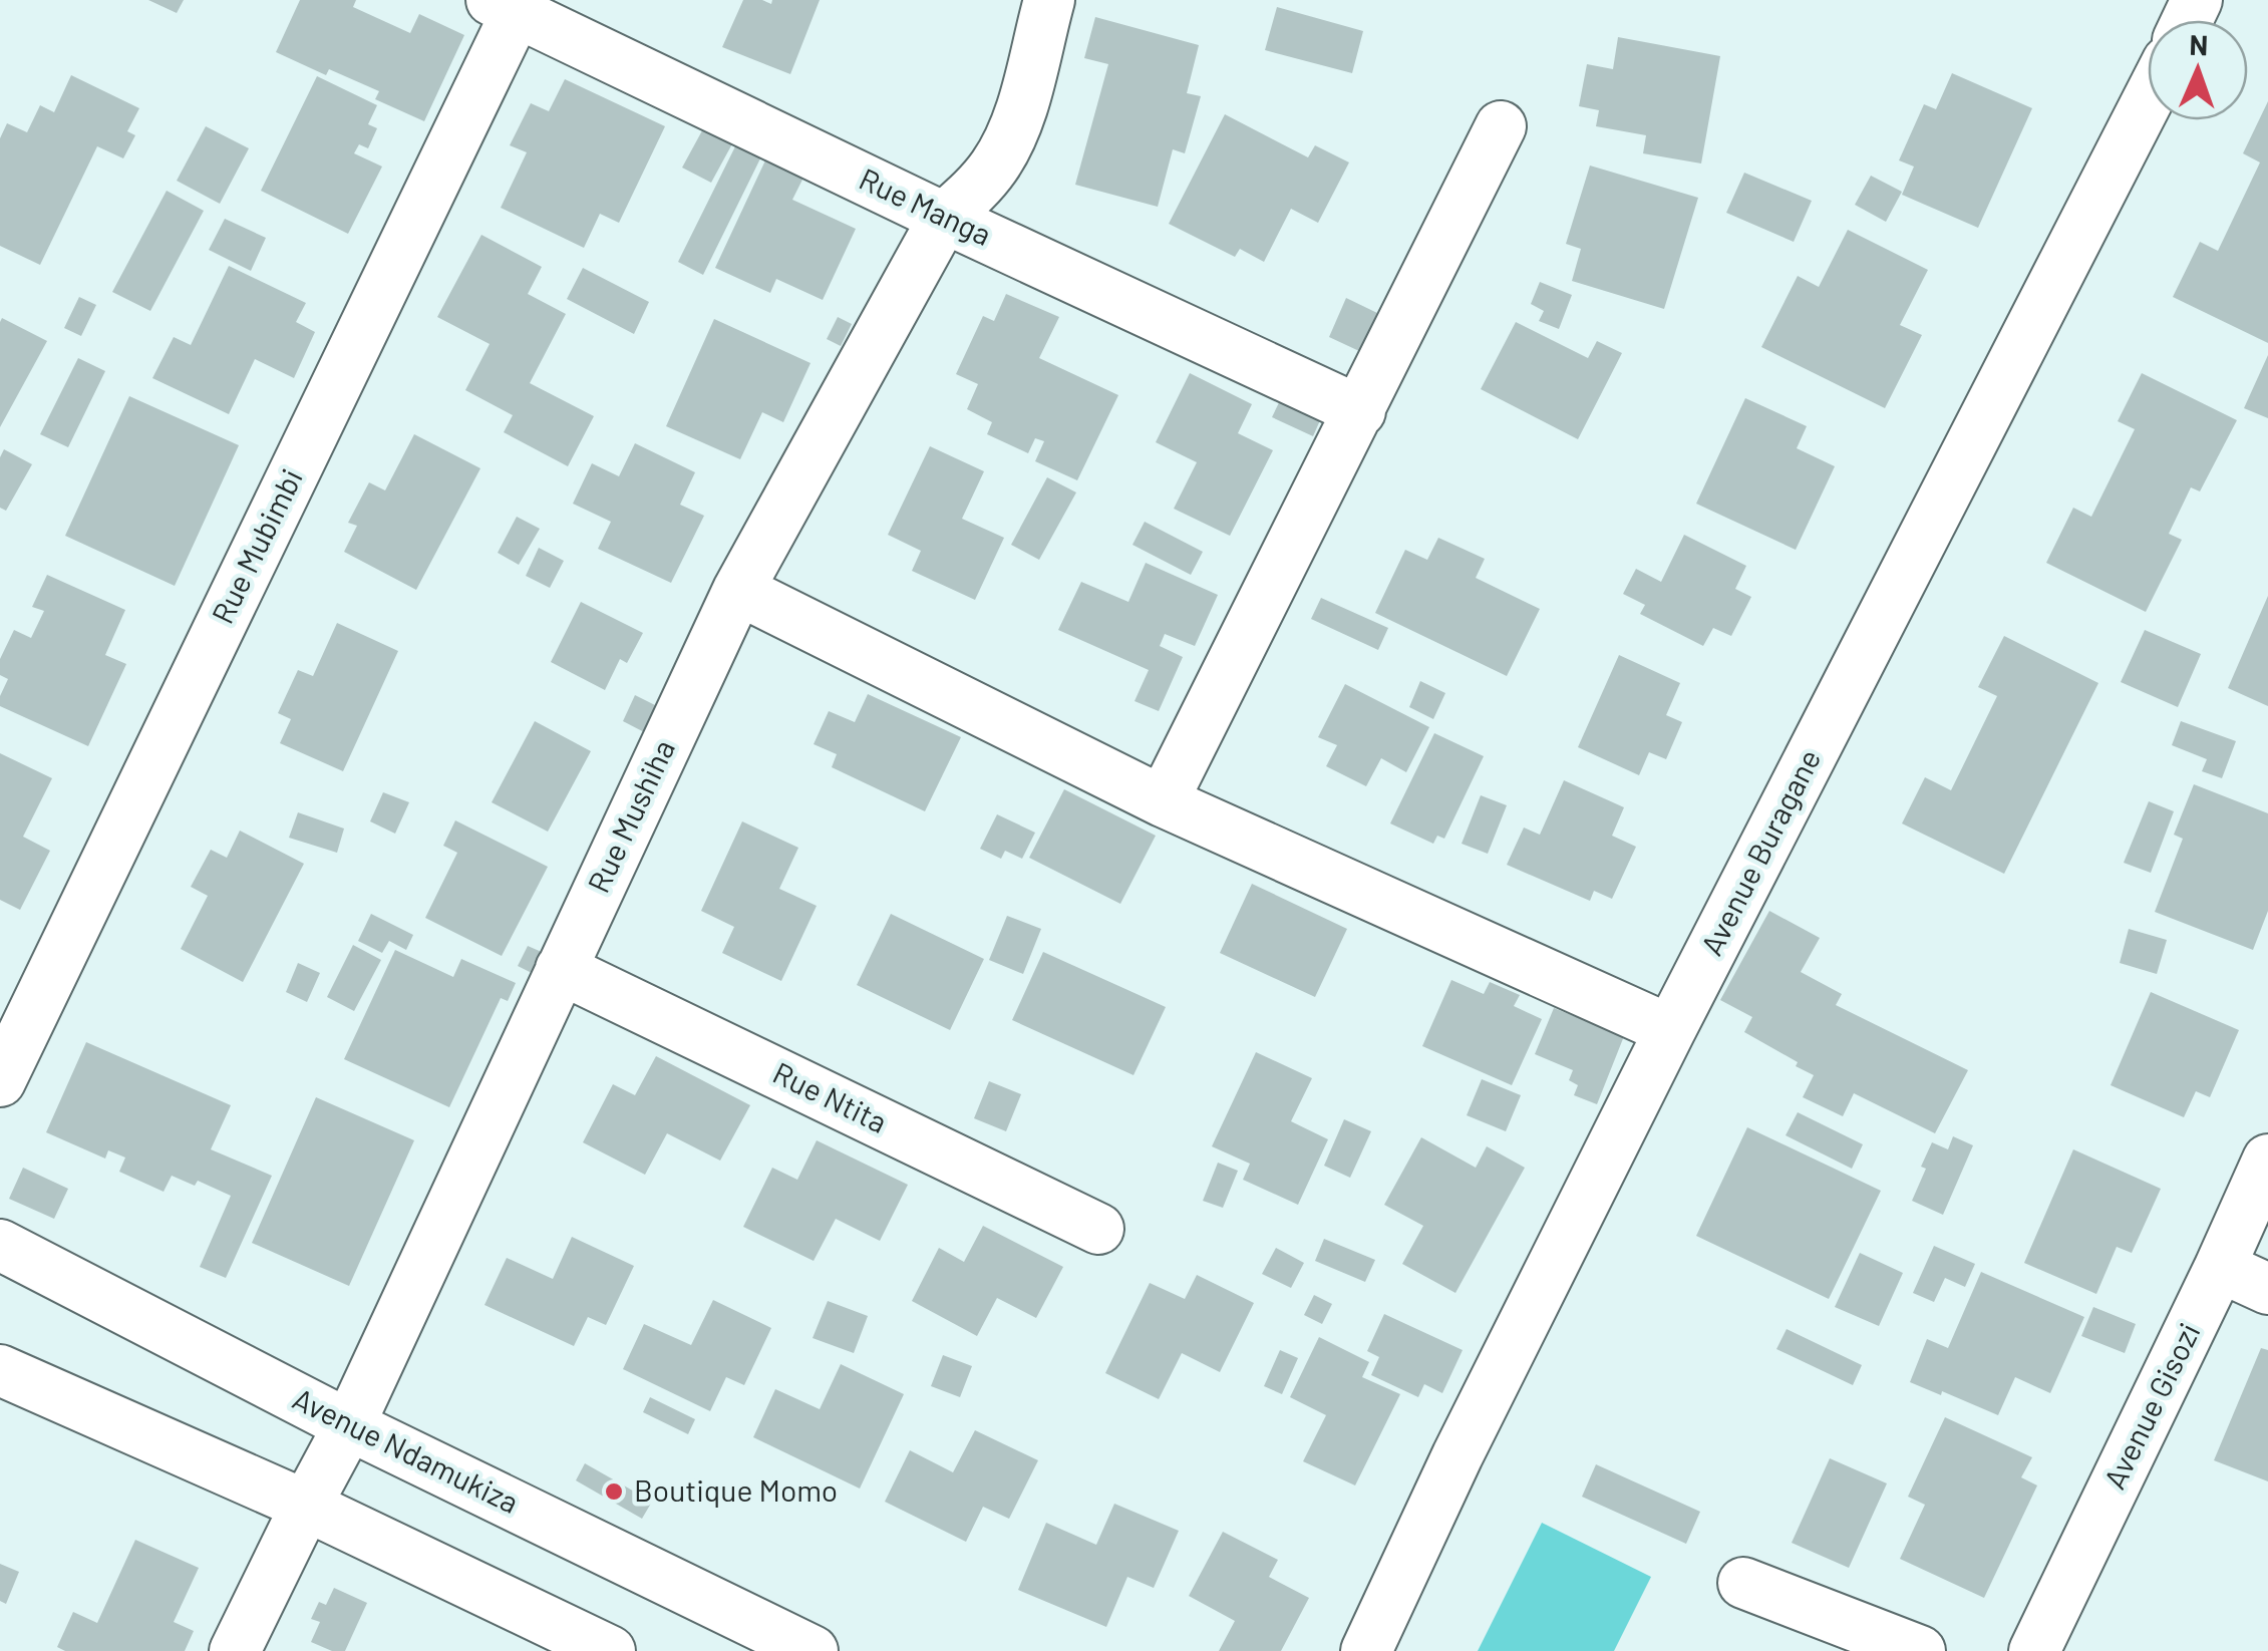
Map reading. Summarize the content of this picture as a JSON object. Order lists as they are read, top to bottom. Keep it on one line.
{"streets":{"street":["Rue Manga","Rue Mubimbi","Rue Mushiha","Avenue Buragane","Rue Ntita","Avenue Gisozi","Avenue Ndamukiza"]},"crossings":[["Rue Manga","Rue Mubimbi"],["Rue Manga","Rue Mushiha"],["Rue Mushiha","Rue Ntita"],["Rue Mushiha","Avenue Ndamukiza"]],"places":["Boutique Momo"],"north":"top"}
